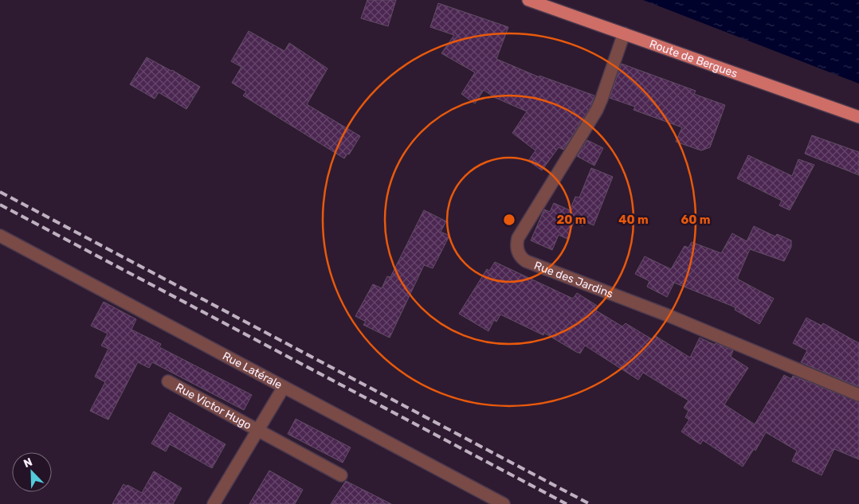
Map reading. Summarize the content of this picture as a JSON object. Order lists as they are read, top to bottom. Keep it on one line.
{"streets":{"main road":["Route de Bergues"],"street":["Rue des Jardins","Rue Latérale","Rue Victor Hugo"]},"crossings":[["Route de Bergues","Rue des Jardins"],["Rue Latérale","Rue Victor Hugo"]],"north":"top left","rings":["20 m","40 m","60 m"]}
